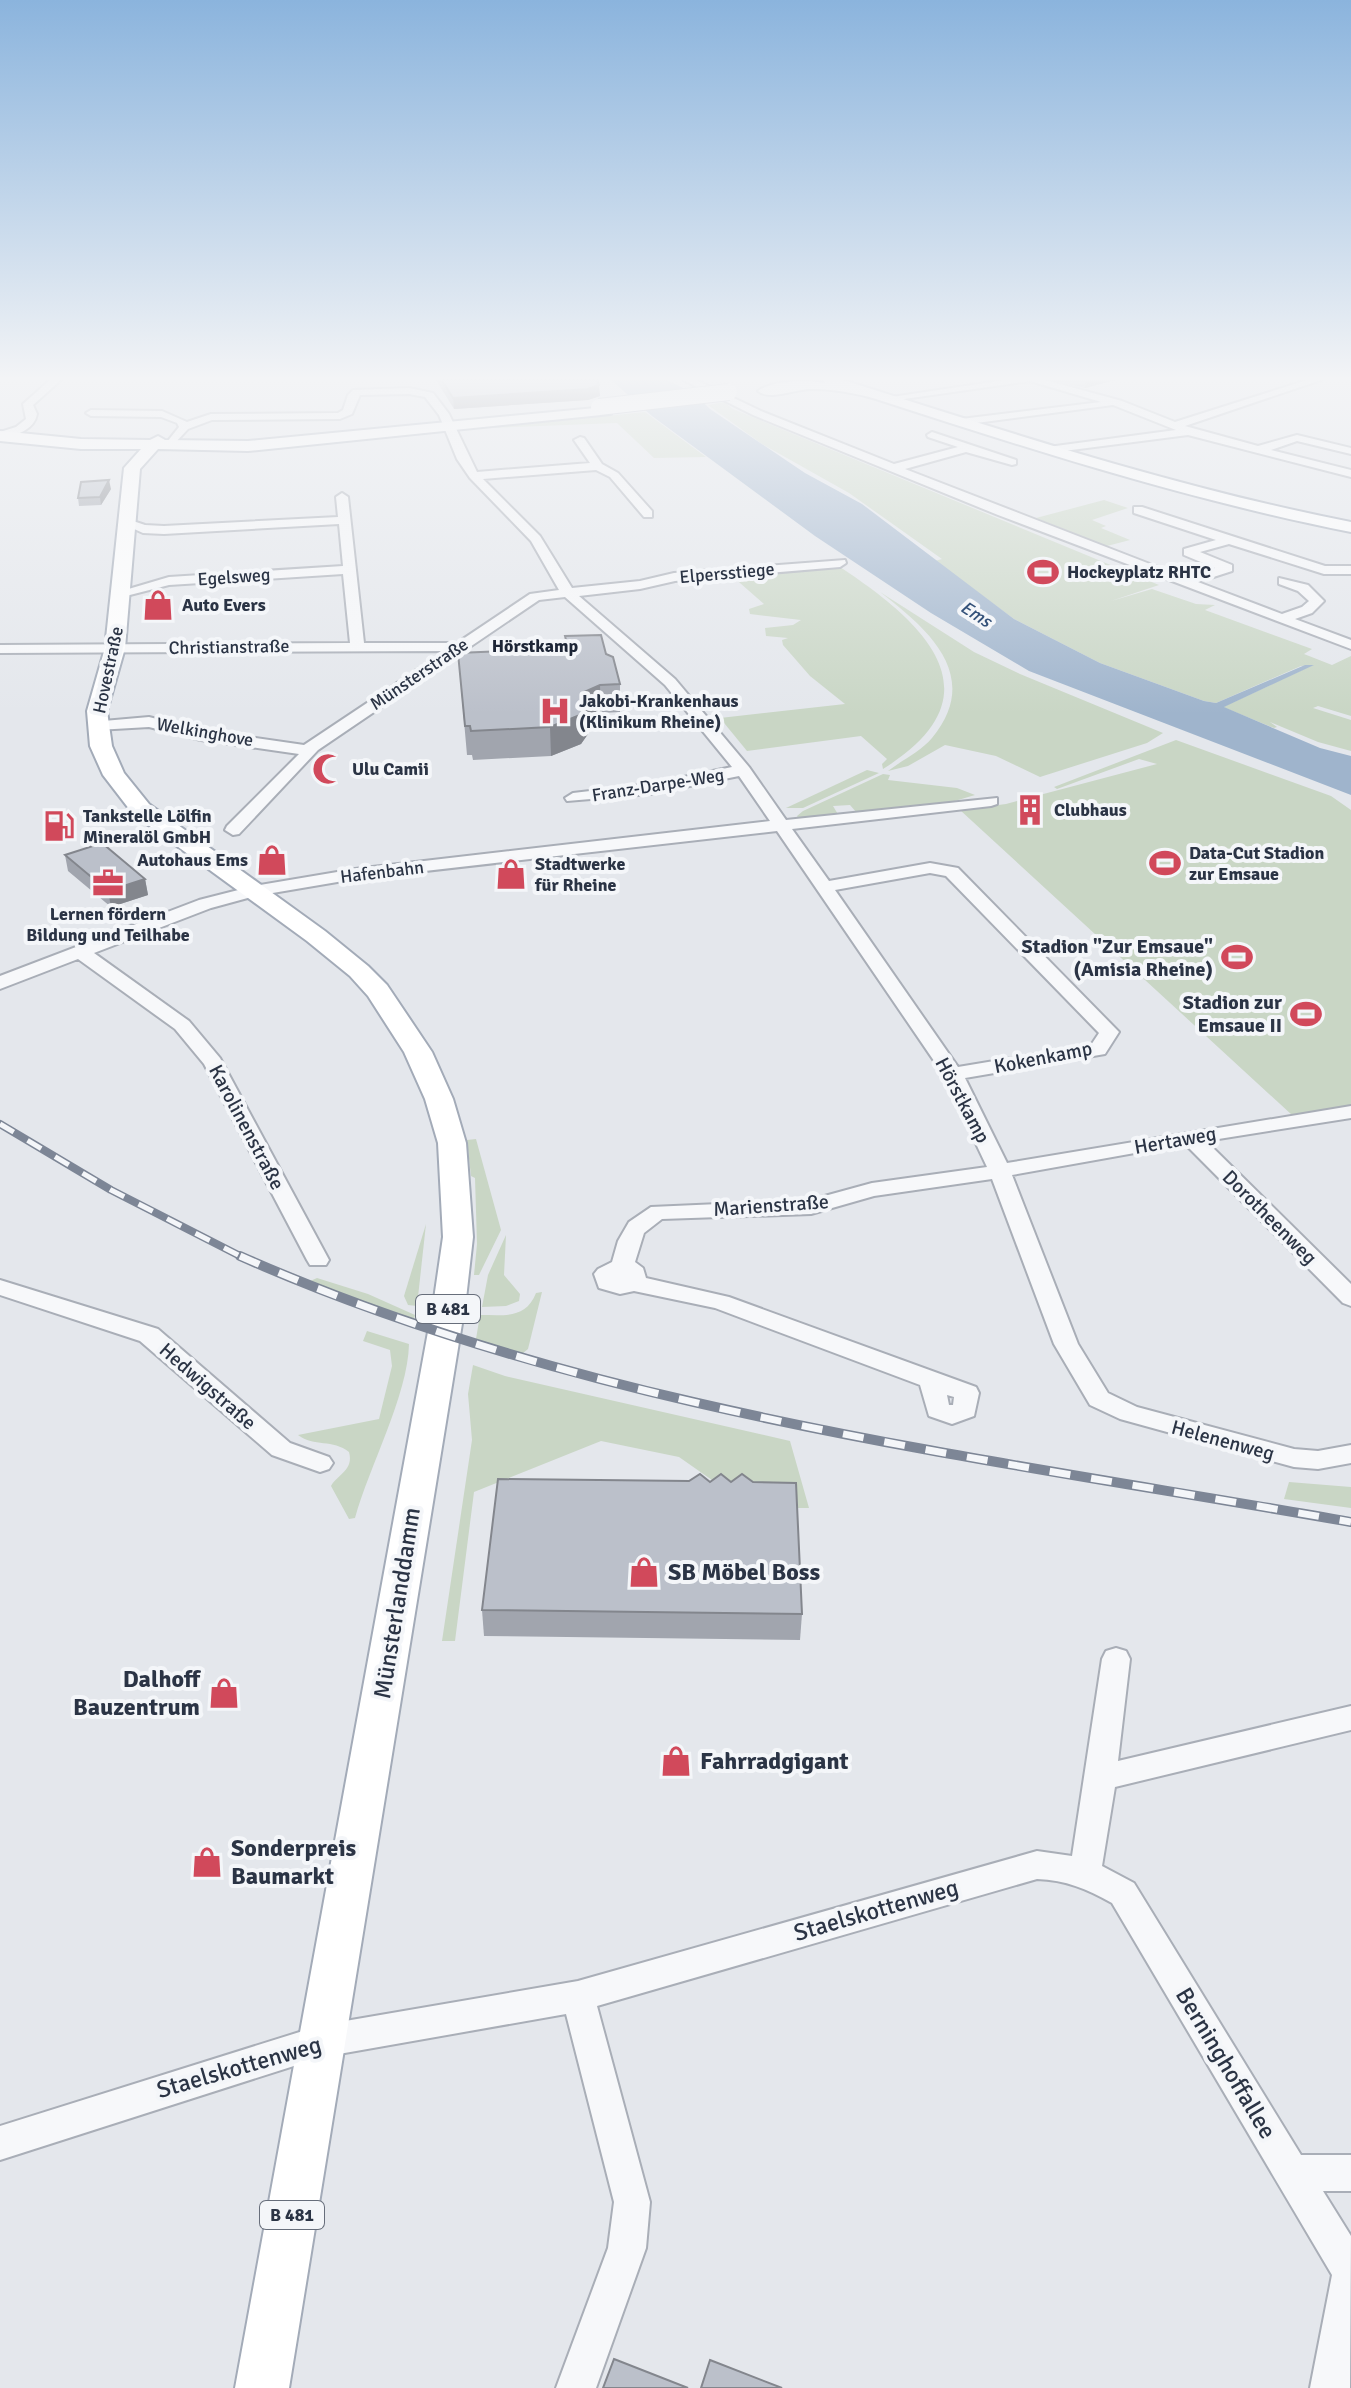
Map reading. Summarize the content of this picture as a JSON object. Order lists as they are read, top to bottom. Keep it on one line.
{"streets":{"main road":["Hovestraße","B 481","Münsterlanddamm"],"street":["Elpersstiege","Egelsweg","Christianstraße","Münsterstraße","Welkinghove","Franz-Darpe-Weg","Hafenbahn","Kokenkamp","Hörstkamp","Karolinenstraße","Hertaweg","Marienstraße","Dorotheenweg","Hedwigstraße","Helenenweg","Staelskottenweg","Berninghoffallee"]},"crossings":[["Elpersstiege","Münsterstraße"],["Elpersstiege","Hörstkamp"],["Egelsweg","Hovestraße"],["Christianstraße","Hovestraße"],["Christianstraße","Münsterstraße"],["Hovestraße","Welkinghove"],["Hovestraße","Hafenbahn"],["Hovestraße","Münsterlanddamm"],["Münsterstraße","Welkinghove"],["Münsterstraße","Hörstkamp"],["Franz-Darpe-Weg","Hörstkamp"],["Hafenbahn","Hörstkamp"],["Hafenbahn","Karolinenstraße"],["Hafenbahn","Münsterlanddamm"],["Kokenkamp","Hörstkamp"],["Hörstkamp","Hertaweg"],["Hörstkamp","Marienstraße"],["Hörstkamp","Helenenweg"],["Hertaweg","Marienstraße"],["Hertaweg","Dorotheenweg"],["Münsterlanddamm","Staelskottenweg"],["Staelskottenweg","Berninghoffallee"]],"districts":["Hörstkamp"],"water":["Ems"],"places":{"sports":["Hockeyplatz RHTC","Data-Cut Stadion zur Emsaue","Stadion \"Zur Emsaue\" (Amisia Rheine)","Stadion zur Emsaue II"],"shop":["Auto Evers","Autohaus Ems","Stadtwerke für Rheine","SB Möbel Boss","Dalhoff Bauzentrum","Fahrradgigant","Sonderpreis Baumarkt"],"hospital":["Jakobi-Krankenhaus (Klinikum Rheine)"],"mosque":["Ulu Camii"],"building":["Clubhaus"],"fuel station":["Tankstelle Lölfin Mineralöl GmbH"],"office":["Lernen fördern Bildung und Teilhabe"]}}
